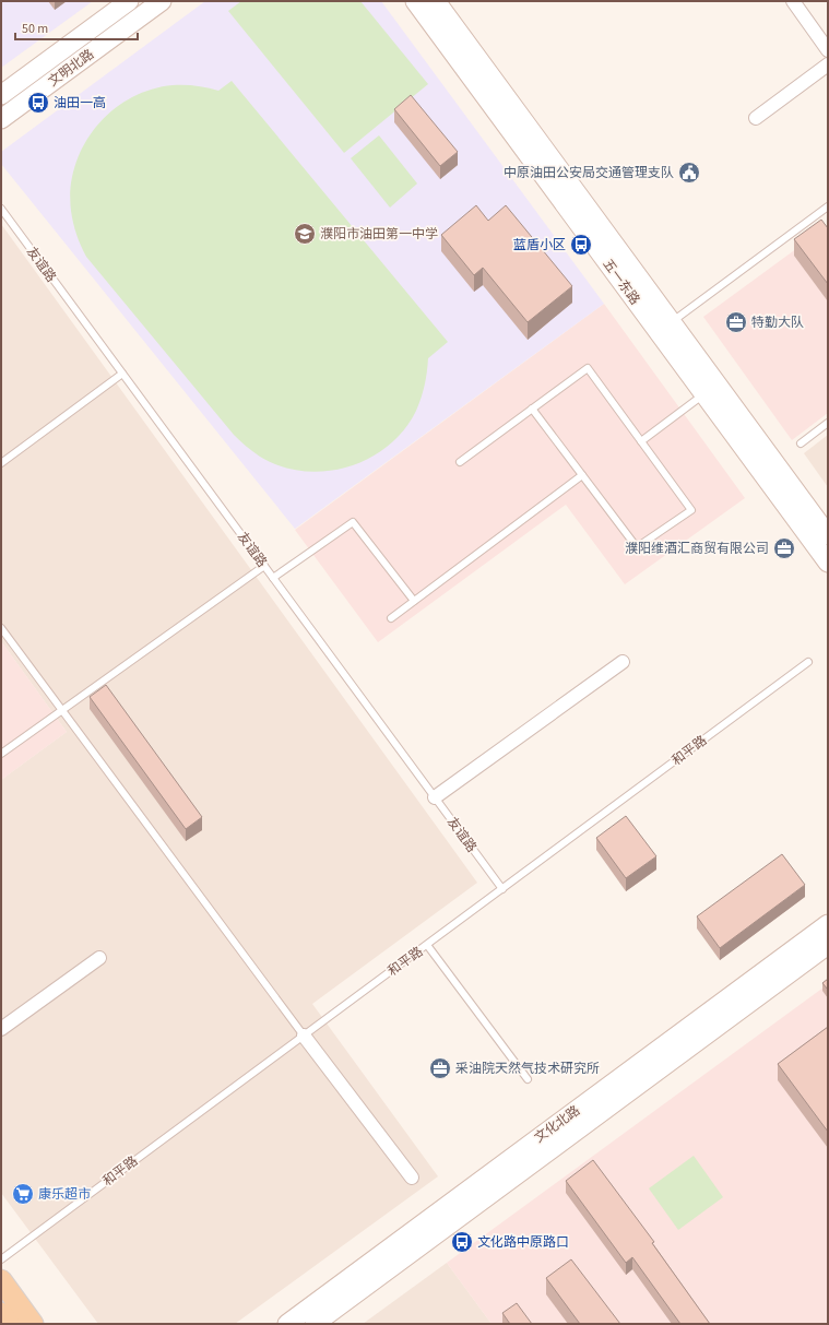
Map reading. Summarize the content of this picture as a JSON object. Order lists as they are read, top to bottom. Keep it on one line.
{"streets":{"street":["文明北路","五一东路","文化北路"],"lane":["友谊路","和平路"]},"crossings":[["友谊路","和平路"]],"places":{"bus stop":["油田一高","蓝盾小区","文化路中原路口"],"public building":["中原油田公安局交通管理支队"],"school or university":["濮阳市油田第一中学"],"office":["特勤大队","濮阳维酒汇商贸有限公司","采油院天然气技术研究所"],"supermarket":["康乐超市"]},"scale_bar":"50 m"}
